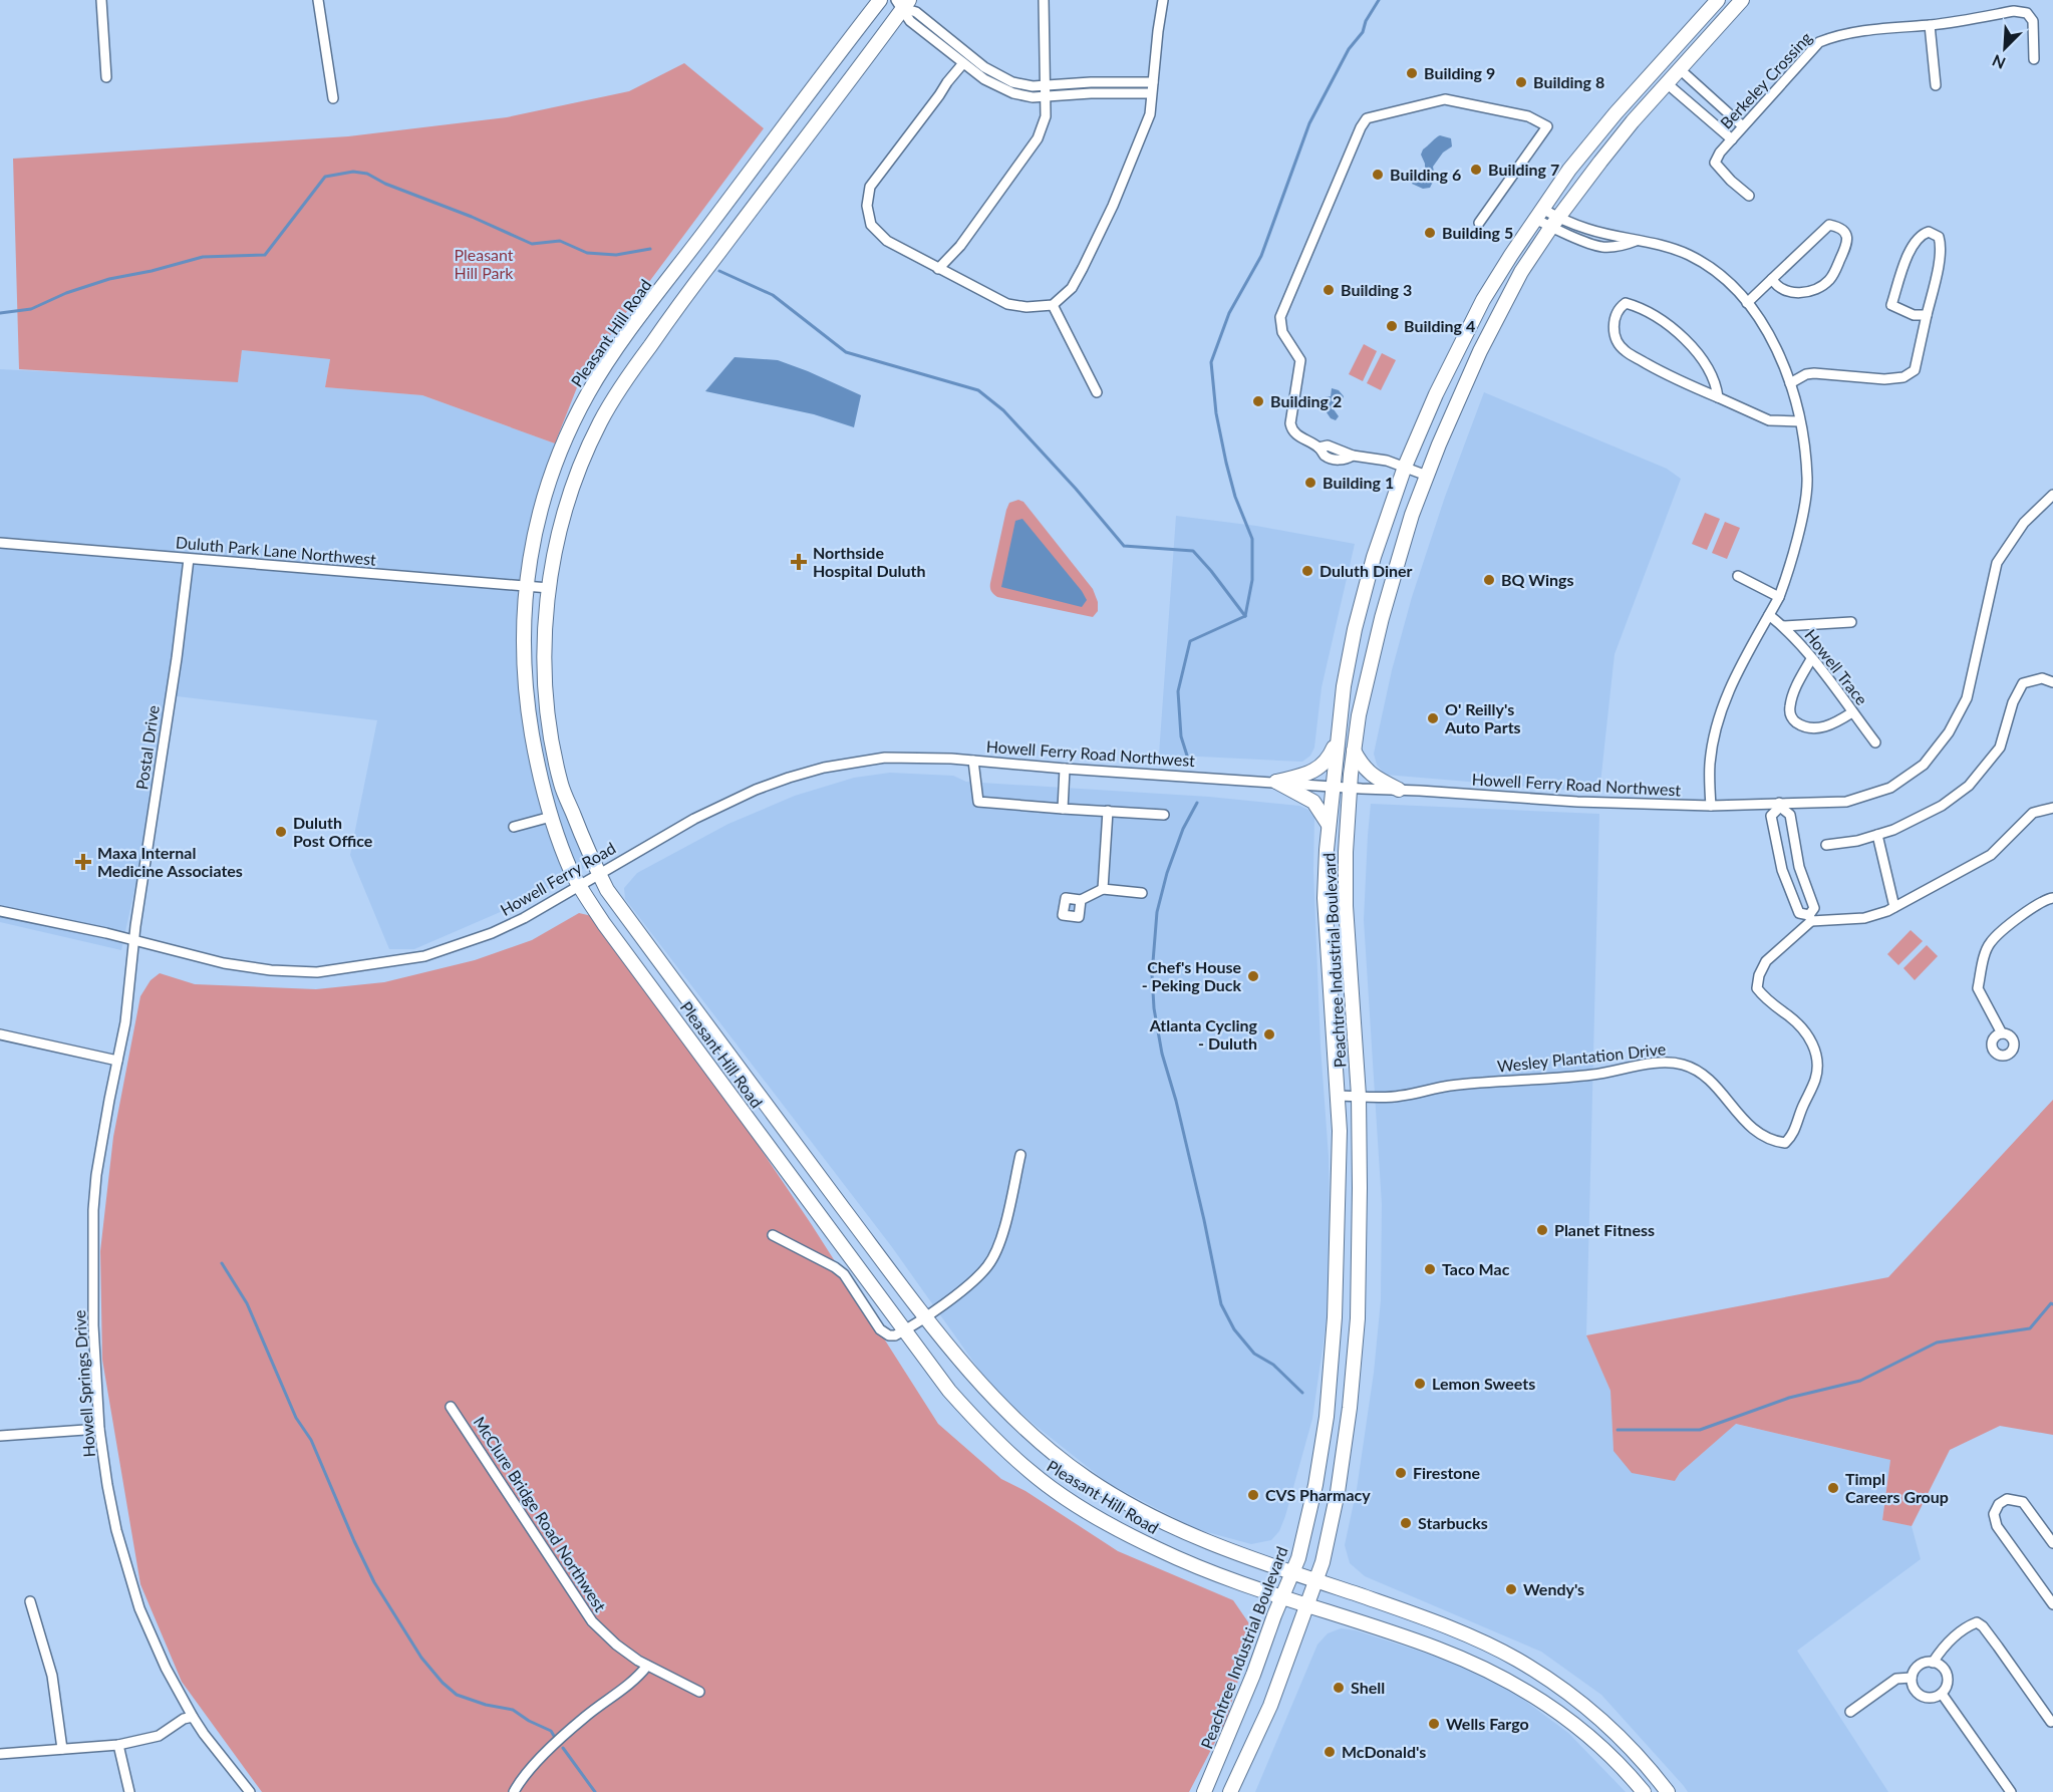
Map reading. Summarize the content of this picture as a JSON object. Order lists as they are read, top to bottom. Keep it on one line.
{"streets":{"highway":["Pleasant Hill Road","Peachtree Industrial Boulevard"],"street":["Berkeley Crossing","Duluth Park Lane Northwest","Howell Trace","Postal Drive","Howell Ferry Road Northwest","Howell Ferry Road","Wesley Plantation Drive","Howell Springs Drive","McClure Bridge Road Northwest"]},"crossings":[["Pleasant Hill Road","Duluth Park Lane Northwest"],["Pleasant Hill Road","Howell Ferry Road"],["Pleasant Hill Road","Peachtree Industrial Boulevard"],["Duluth Park Lane Northwest","Postal Drive"],["Postal Drive","Howell Ferry Road"],["Postal Drive","Howell Springs Drive"],["Howell Ferry Road Northwest","Howell Ferry Road"],["Howell Ferry Road Northwest","Peachtree Industrial Boulevard"],["Howell Ferry Road","Howell Springs Drive"],["Peachtree Industrial Boulevard","Wesley Plantation Drive"]],"parks":["Pleasant Hill Park"],"places":{"other":["Building 9","Building 8","Building 7","Building 6","Building 5","Building 3","Building 4","Building 2","Building 1","Duluth Diner","BQ Wings","O' Reilly's Auto Parts","Duluth Post Office","Chef's House - Peking Duck","Atlanta Cycling - Duluth","Planet Fitness","Taco Mac","Lemon Sweets","Firestone","Timpl Careers Group","CVS Pharmacy","Starbucks","Wendy's","Shell","Wells Fargo","McDonald's"],"health":["Northside Hospital Duluth","Maxa Internal Medicine Associates"]},"north":"bottom left"}
